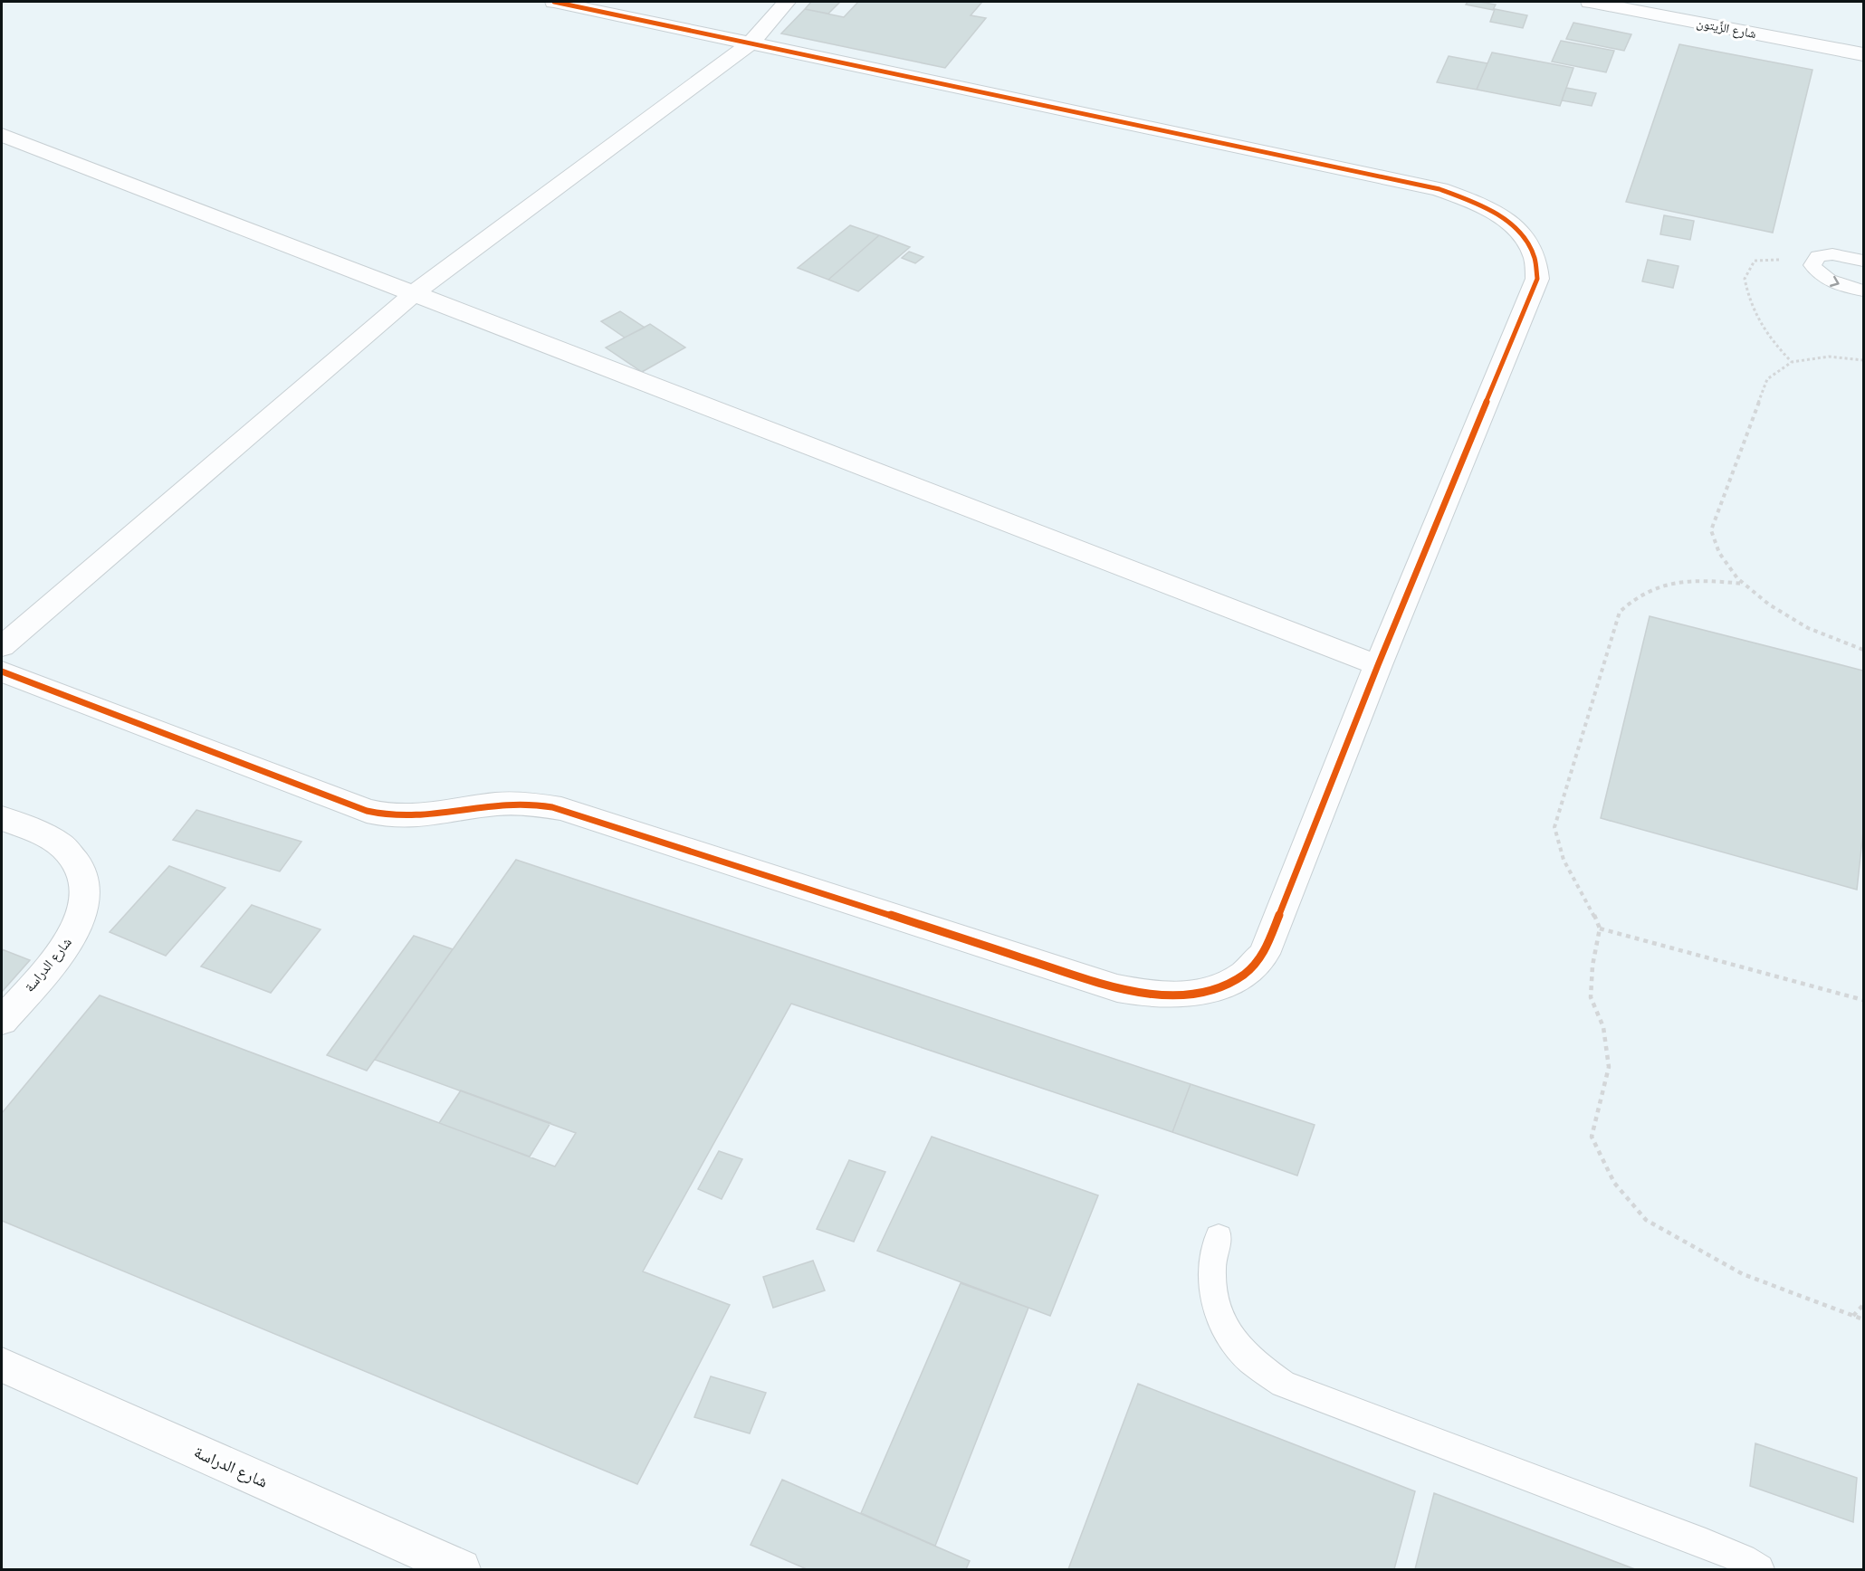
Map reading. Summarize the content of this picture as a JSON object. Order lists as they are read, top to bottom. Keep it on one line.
{"streets":{"street":["شارع الزَّيتون","شارع الدراسة"]}}
